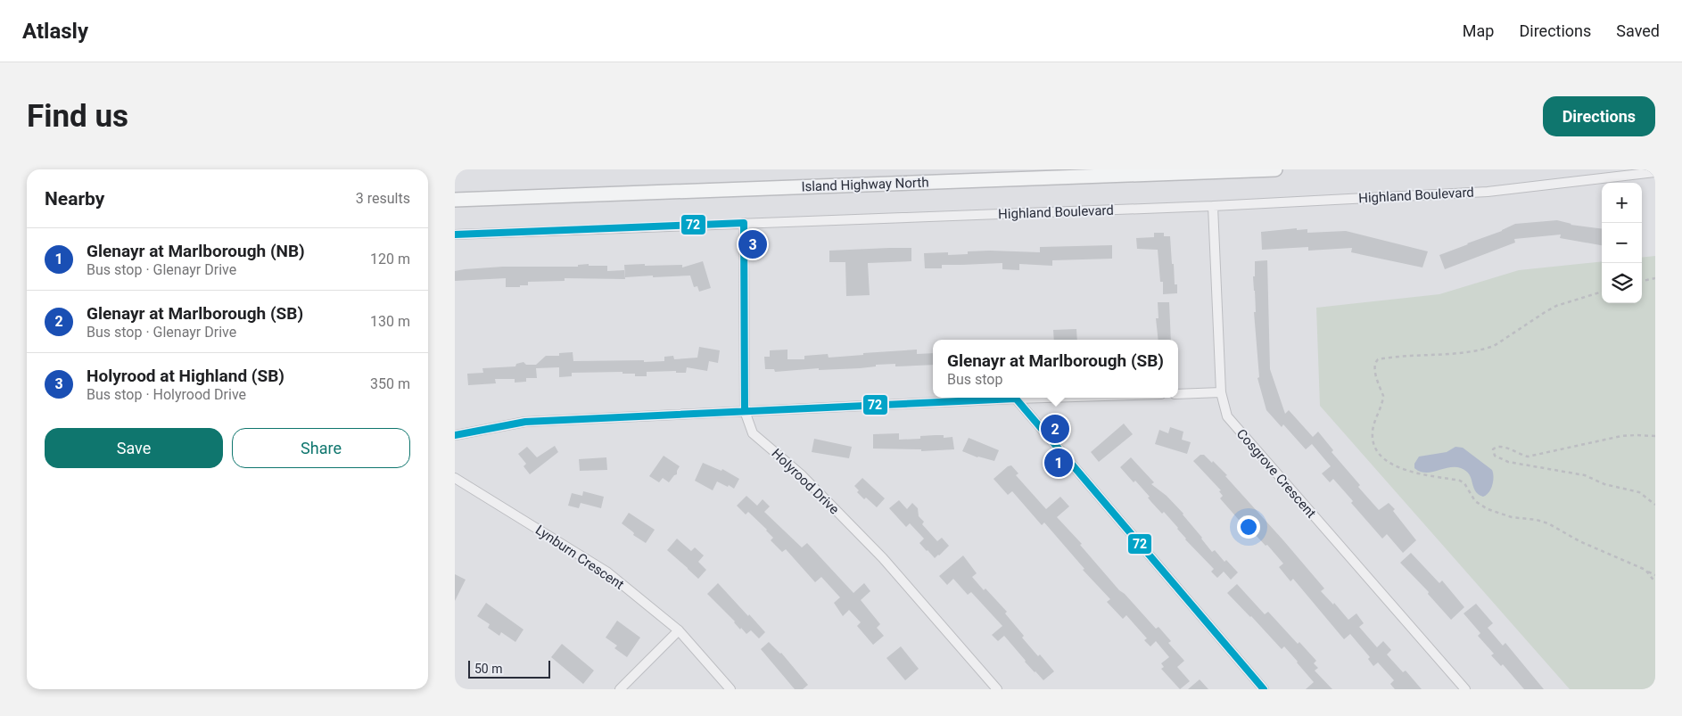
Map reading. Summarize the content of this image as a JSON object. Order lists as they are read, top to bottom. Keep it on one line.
{"streets":{"main road":["Island Highway North"],"street":["Highland Boulevard","Cosgrove Crescent","Holyrood Drive","Lynburn Crescent"]},"crossings":[["Highland Boulevard","Cosgrove Crescent"],["Highland Boulevard","Holyrood Drive"]],"lines":["transit line 72"],"scale_bar":"50 m","page":{"header":"Atlasly","nav":["Map","Directions","Saved"],"buttons":["Directions",["Save","Share"]],"title":"Find us","heading":["Nearby","3 results"],"map_buttons":["+","−"],"list":[{"mark":"1","name":"Glenayr at Marlborough (NB)","note":"Bus stop · Glenayr Drive","value":"120 m"},{"mark":"2","name":"Glenayr at Marlborough (SB)","note":"Bus stop · Glenayr Drive","value":"130 m"},{"mark":"3","name":"Holyrood at Highland (SB)","note":"Bus stop · Holyrood Drive","value":"350 m"}],"pins":["3","2","1"],"popup":["Glenayr at Marlborough (SB)","Bus stop"],"scale":"50 m"}}
